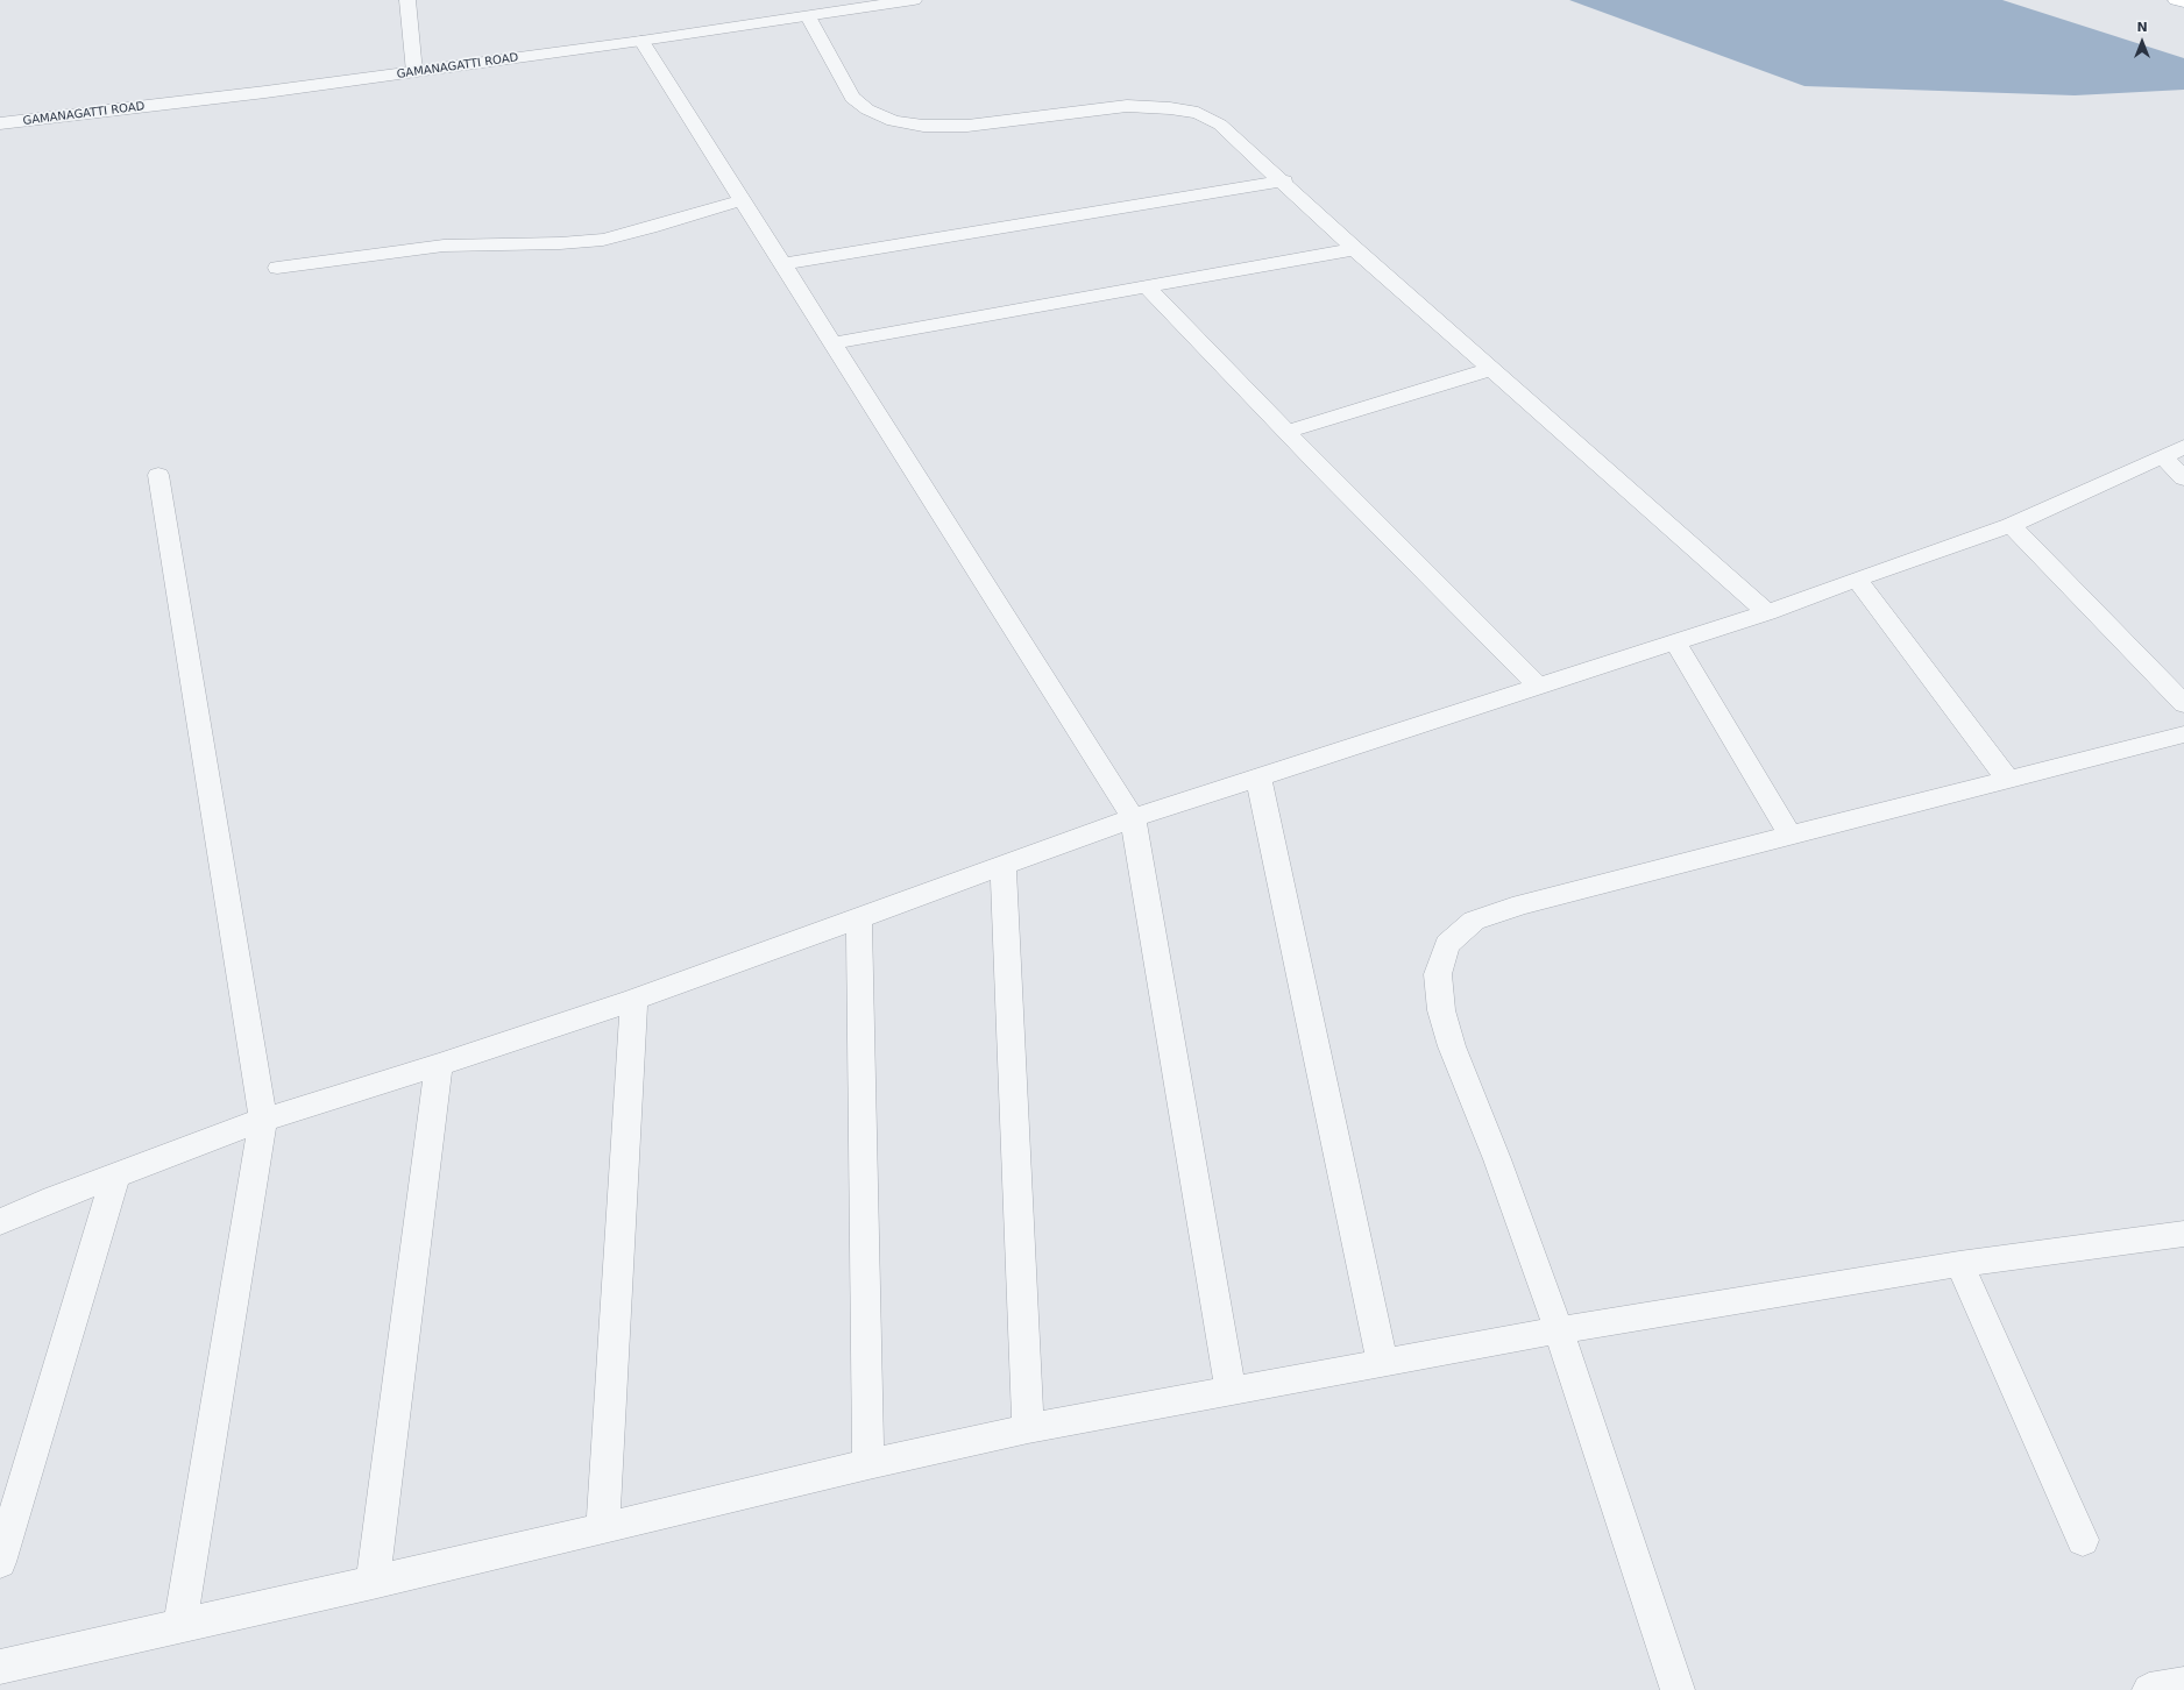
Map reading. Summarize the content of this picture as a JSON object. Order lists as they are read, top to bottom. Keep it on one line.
{"streets":{"street":["GAMANAGATTI ROAD"]},"north":"top"}
